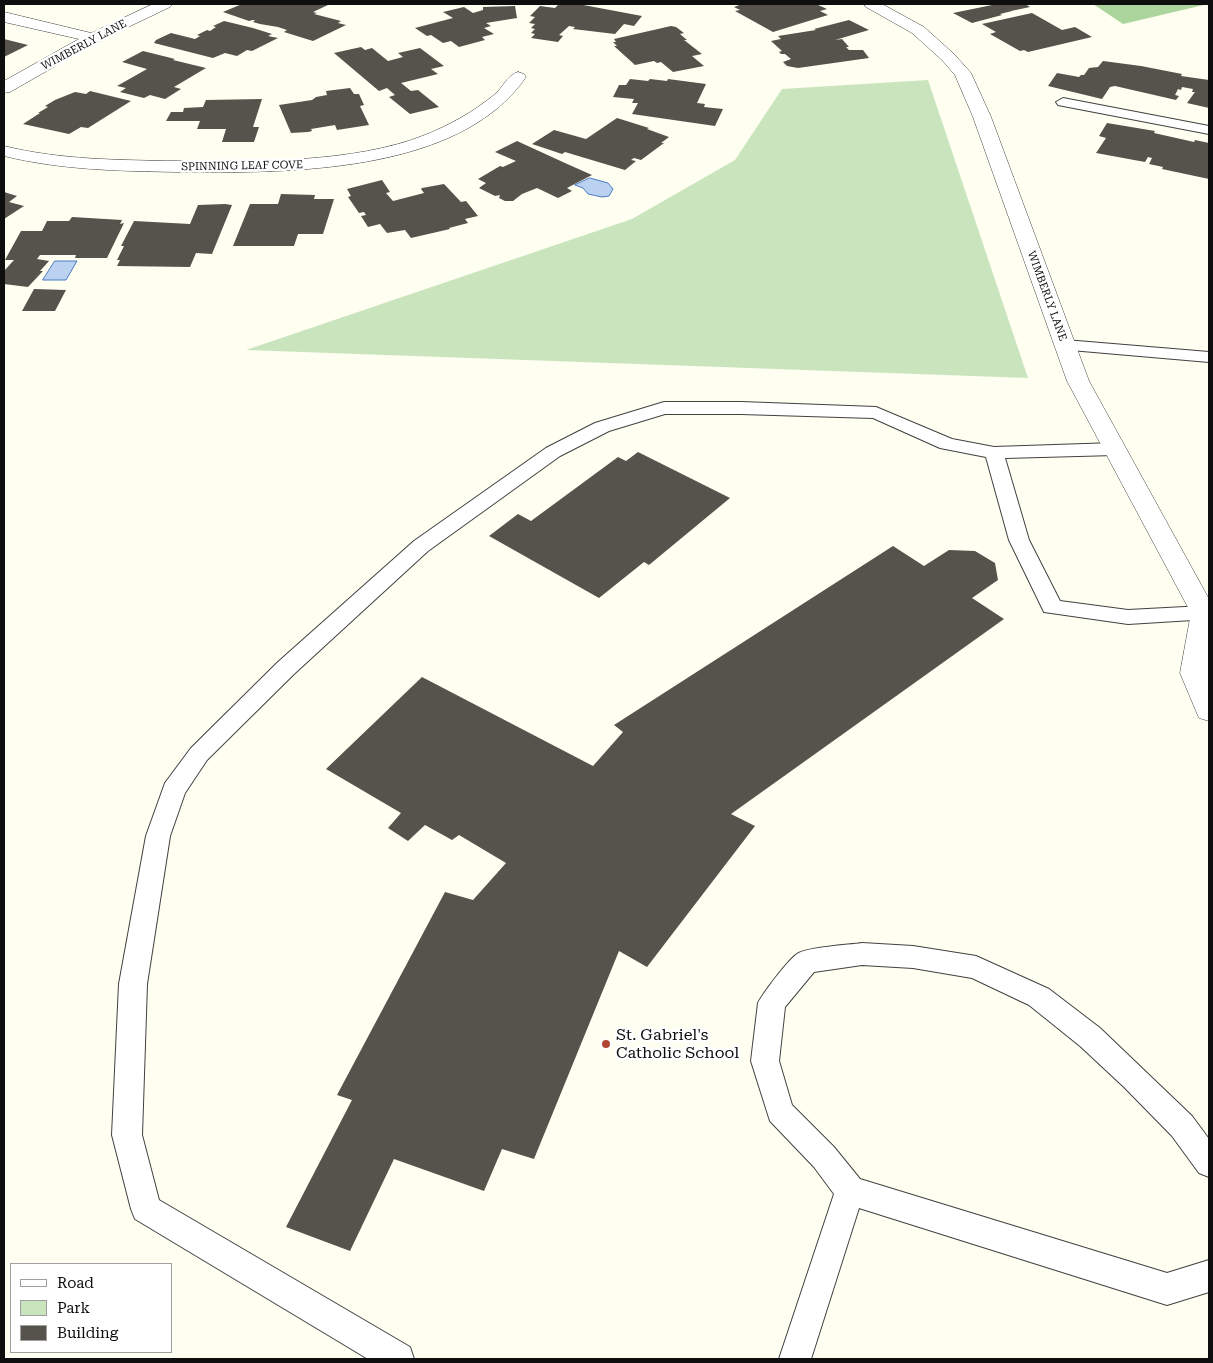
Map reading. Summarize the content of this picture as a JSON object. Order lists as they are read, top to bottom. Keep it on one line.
{"streets":{"street":["WIMBERLY LANE","SPINNING LEAF COVE"]},"places":["St. Gabriel's Catholic School"],"legend":["Road","Park","Building"]}
